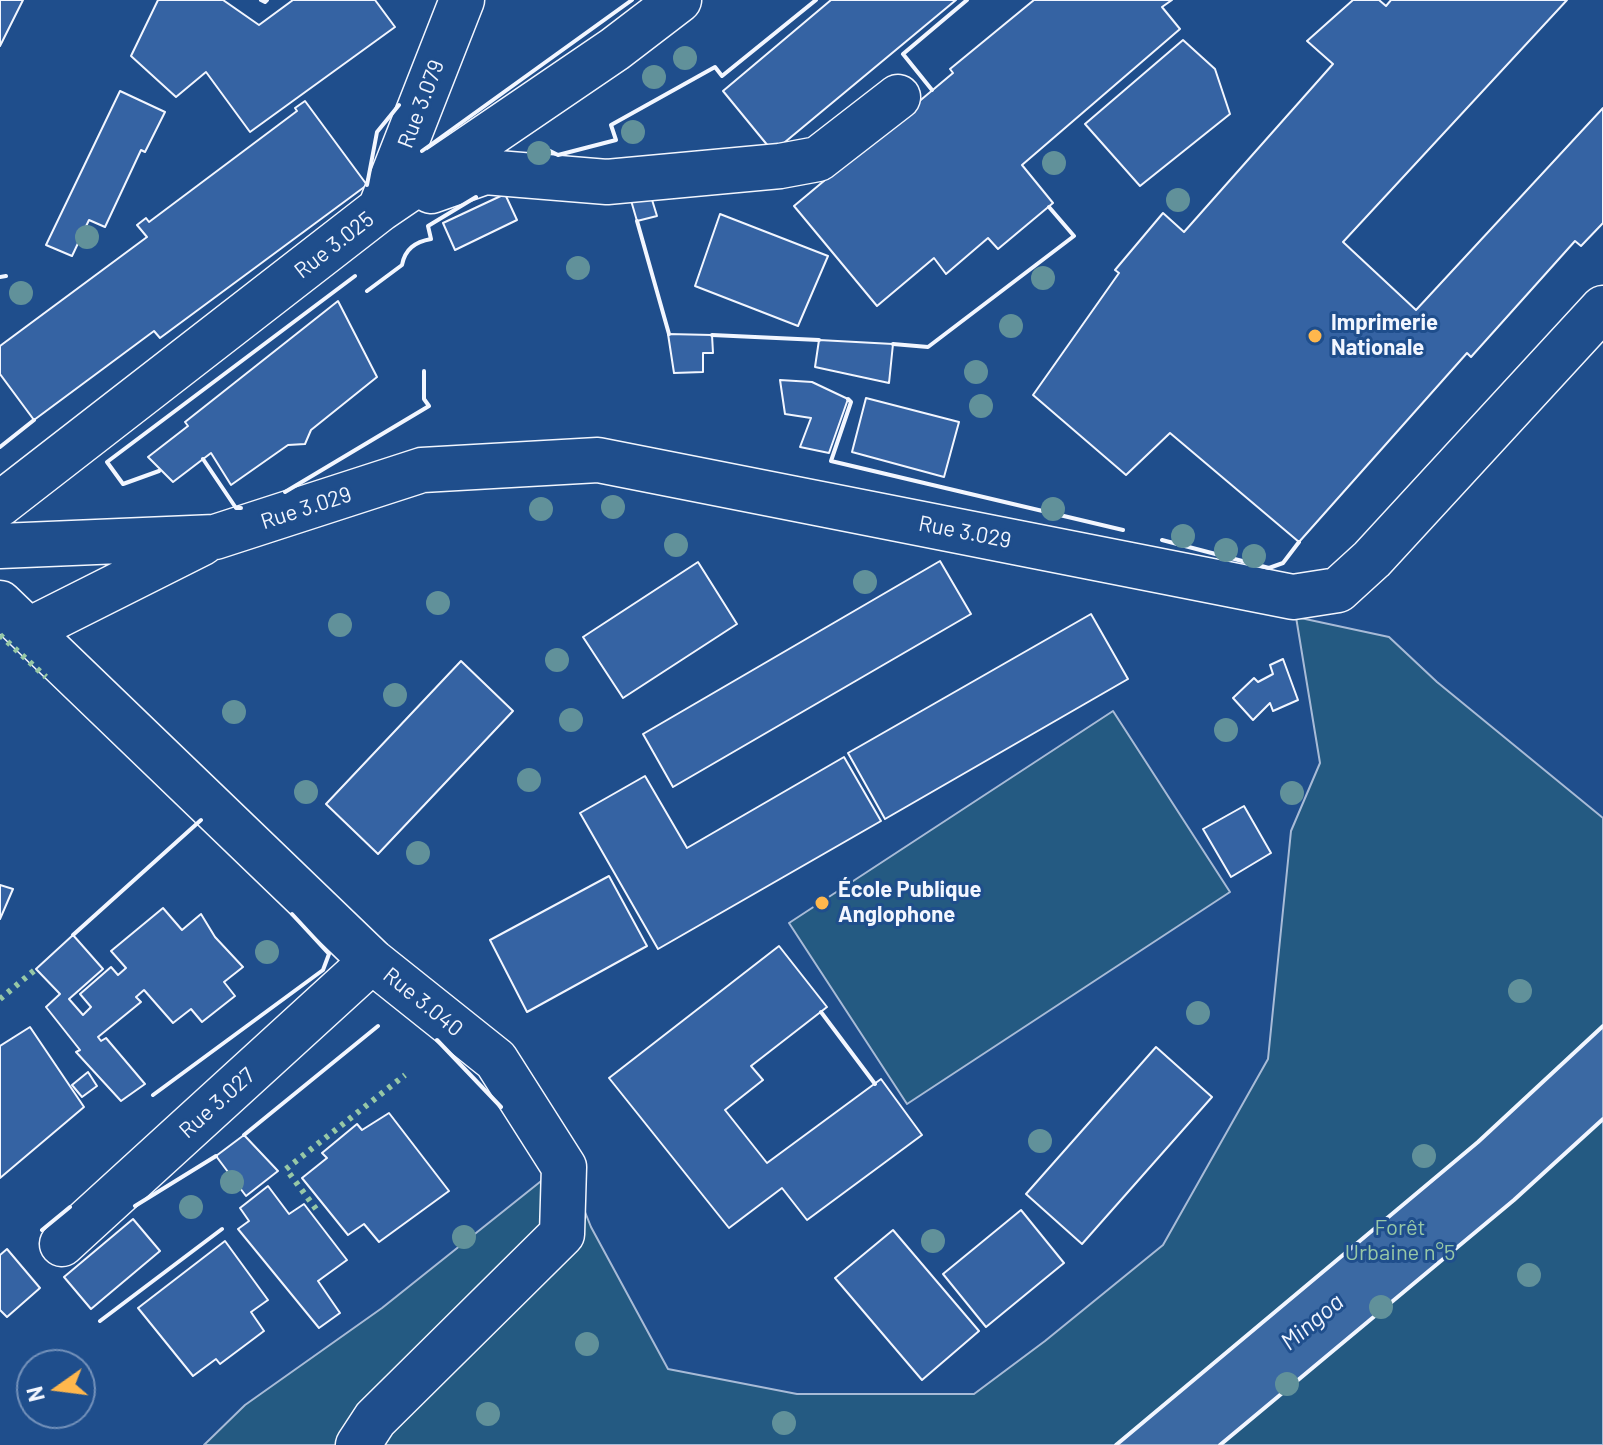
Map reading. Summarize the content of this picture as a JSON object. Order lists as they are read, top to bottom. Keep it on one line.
{"streets":{"street":["Rue 3.079","Rue 3.025","Rue 3.029","Rue 3.040","Rue 3.027"]},"crossings":[["Rue 3.079","Rue 3.025"],["Rue 3.029","Rue 3.040"],["Rue 3.040","Rue 3.027"]],"water":["Mingoa"],"parks":["Forêt Urbaine n°5"],"places":["Imprimerie Nationale","École Publique Anglophone"],"north":"left"}
